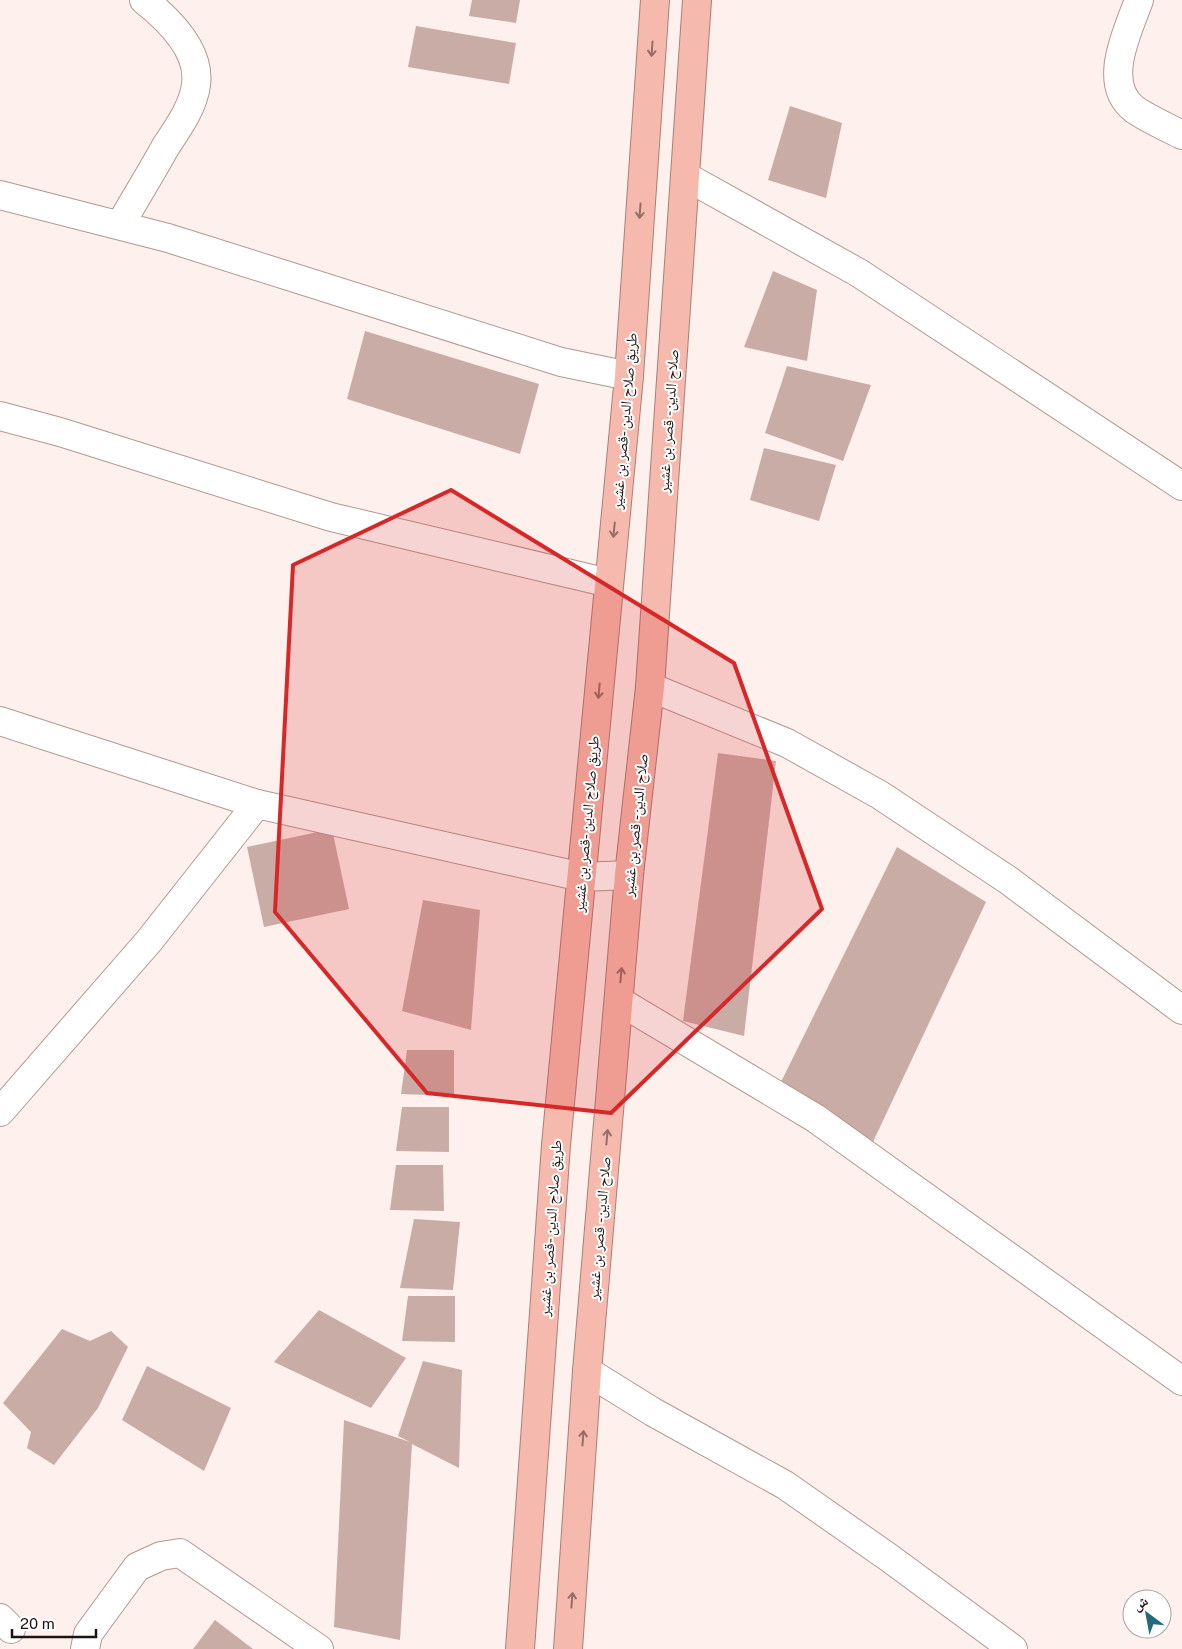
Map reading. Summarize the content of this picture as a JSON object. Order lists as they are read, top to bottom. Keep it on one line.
{"streets":{"highway":["طريق صلاح الدين -قصر بن غشير","صلاح الدين - قصر بن غشير"]},"one_way":["طريق صلاح الدين -قصر بن غشير","صلاح الدين - قصر بن غشير"],"scale_bar":"20 m","north":"top left"}
